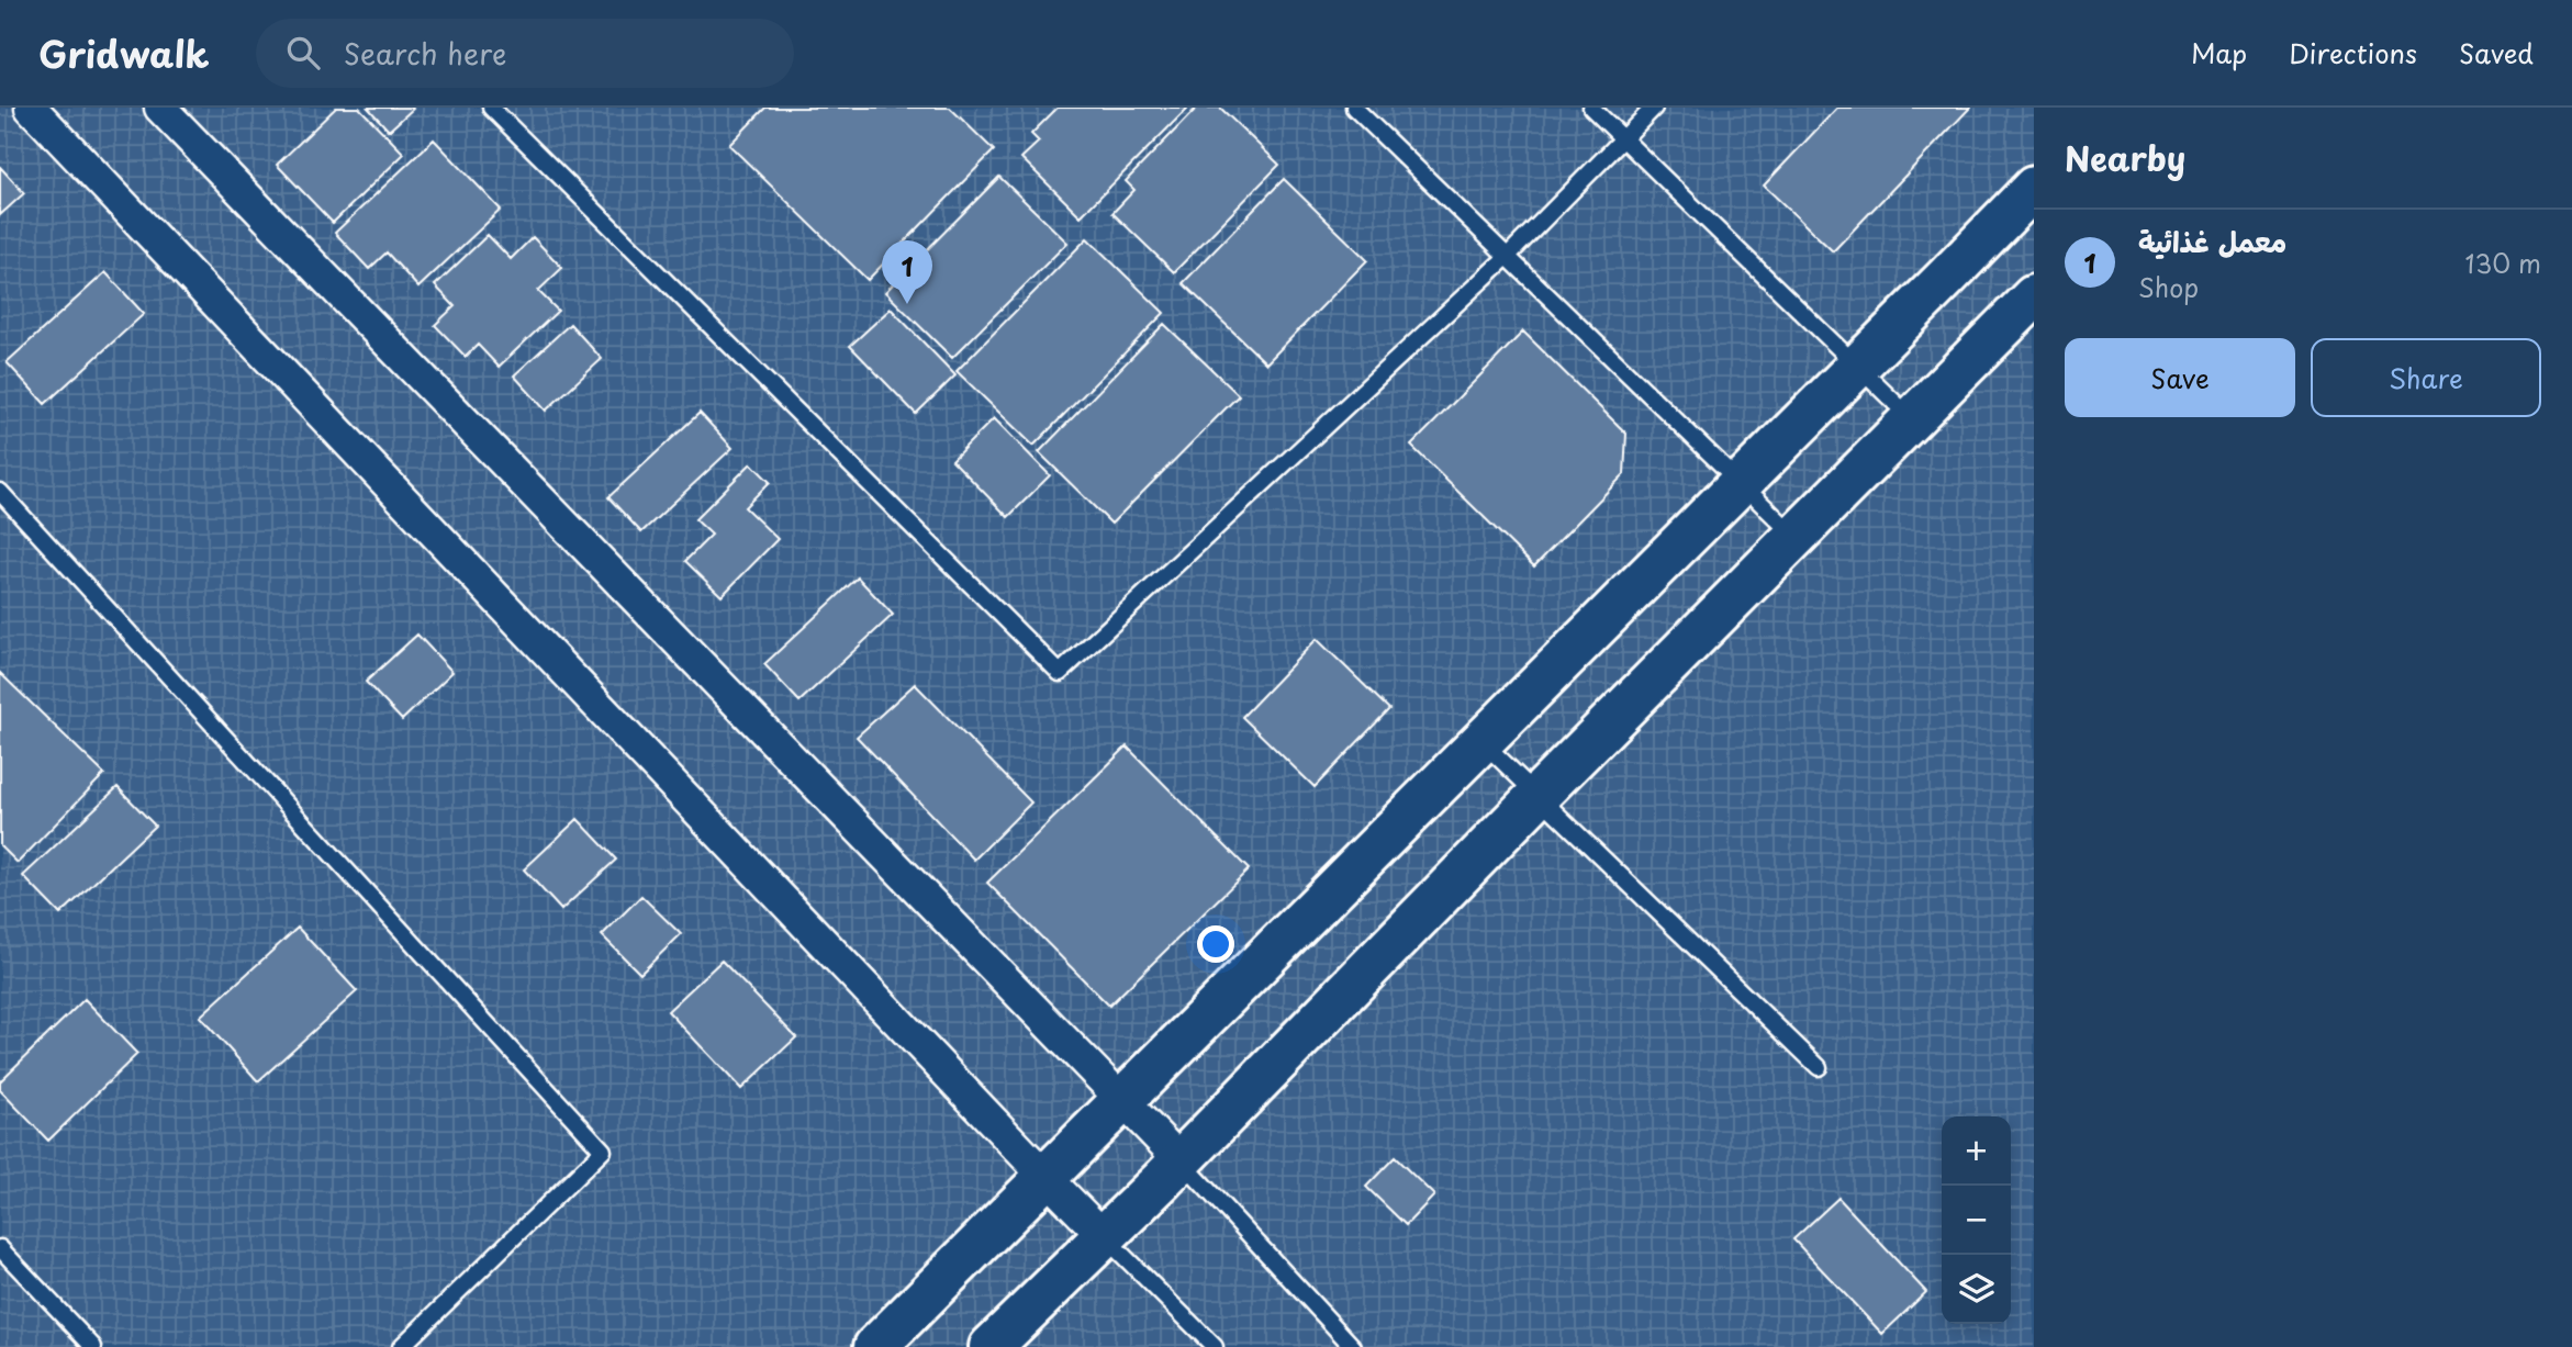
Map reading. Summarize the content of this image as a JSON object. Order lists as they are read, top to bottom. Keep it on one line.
{"page":{"header":"Gridwalk","search":"Search here","nav":["Map","Directions","Saved"],"heading":"Nearby","list":[{"mark":"1","name":"معمل غذائية","note":"Shop","value":"130 m"}],"pins":"1","buttons":["Save","Share"],"map_buttons":["+","−"]}}
